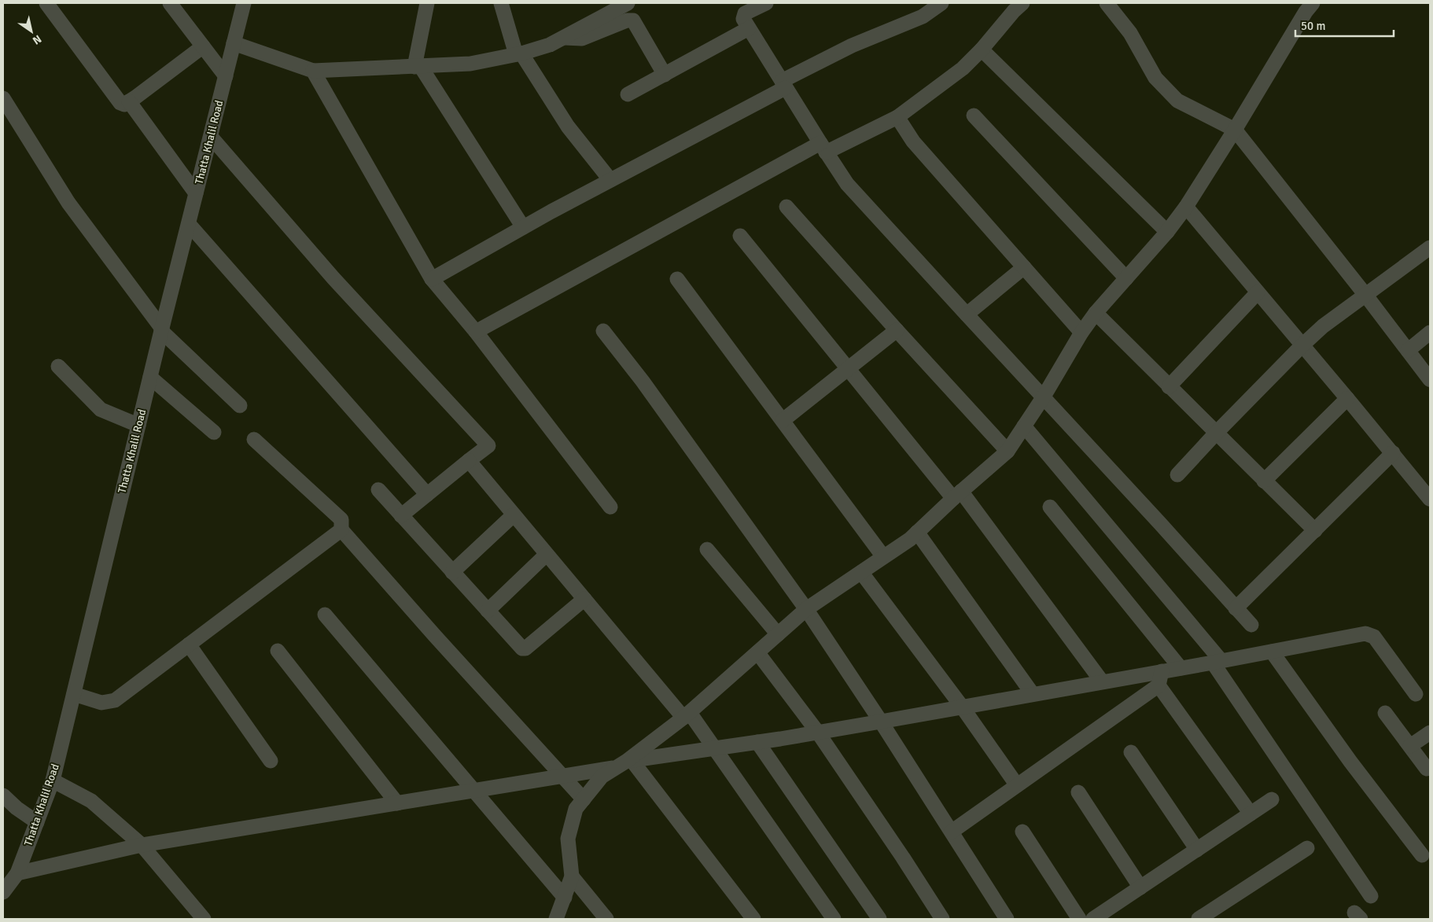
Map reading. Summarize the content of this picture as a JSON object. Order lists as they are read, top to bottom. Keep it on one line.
{"streets":{"street":["Thatta Khalil Road"]},"scale_bar":"50 m","north":"bottom right"}
